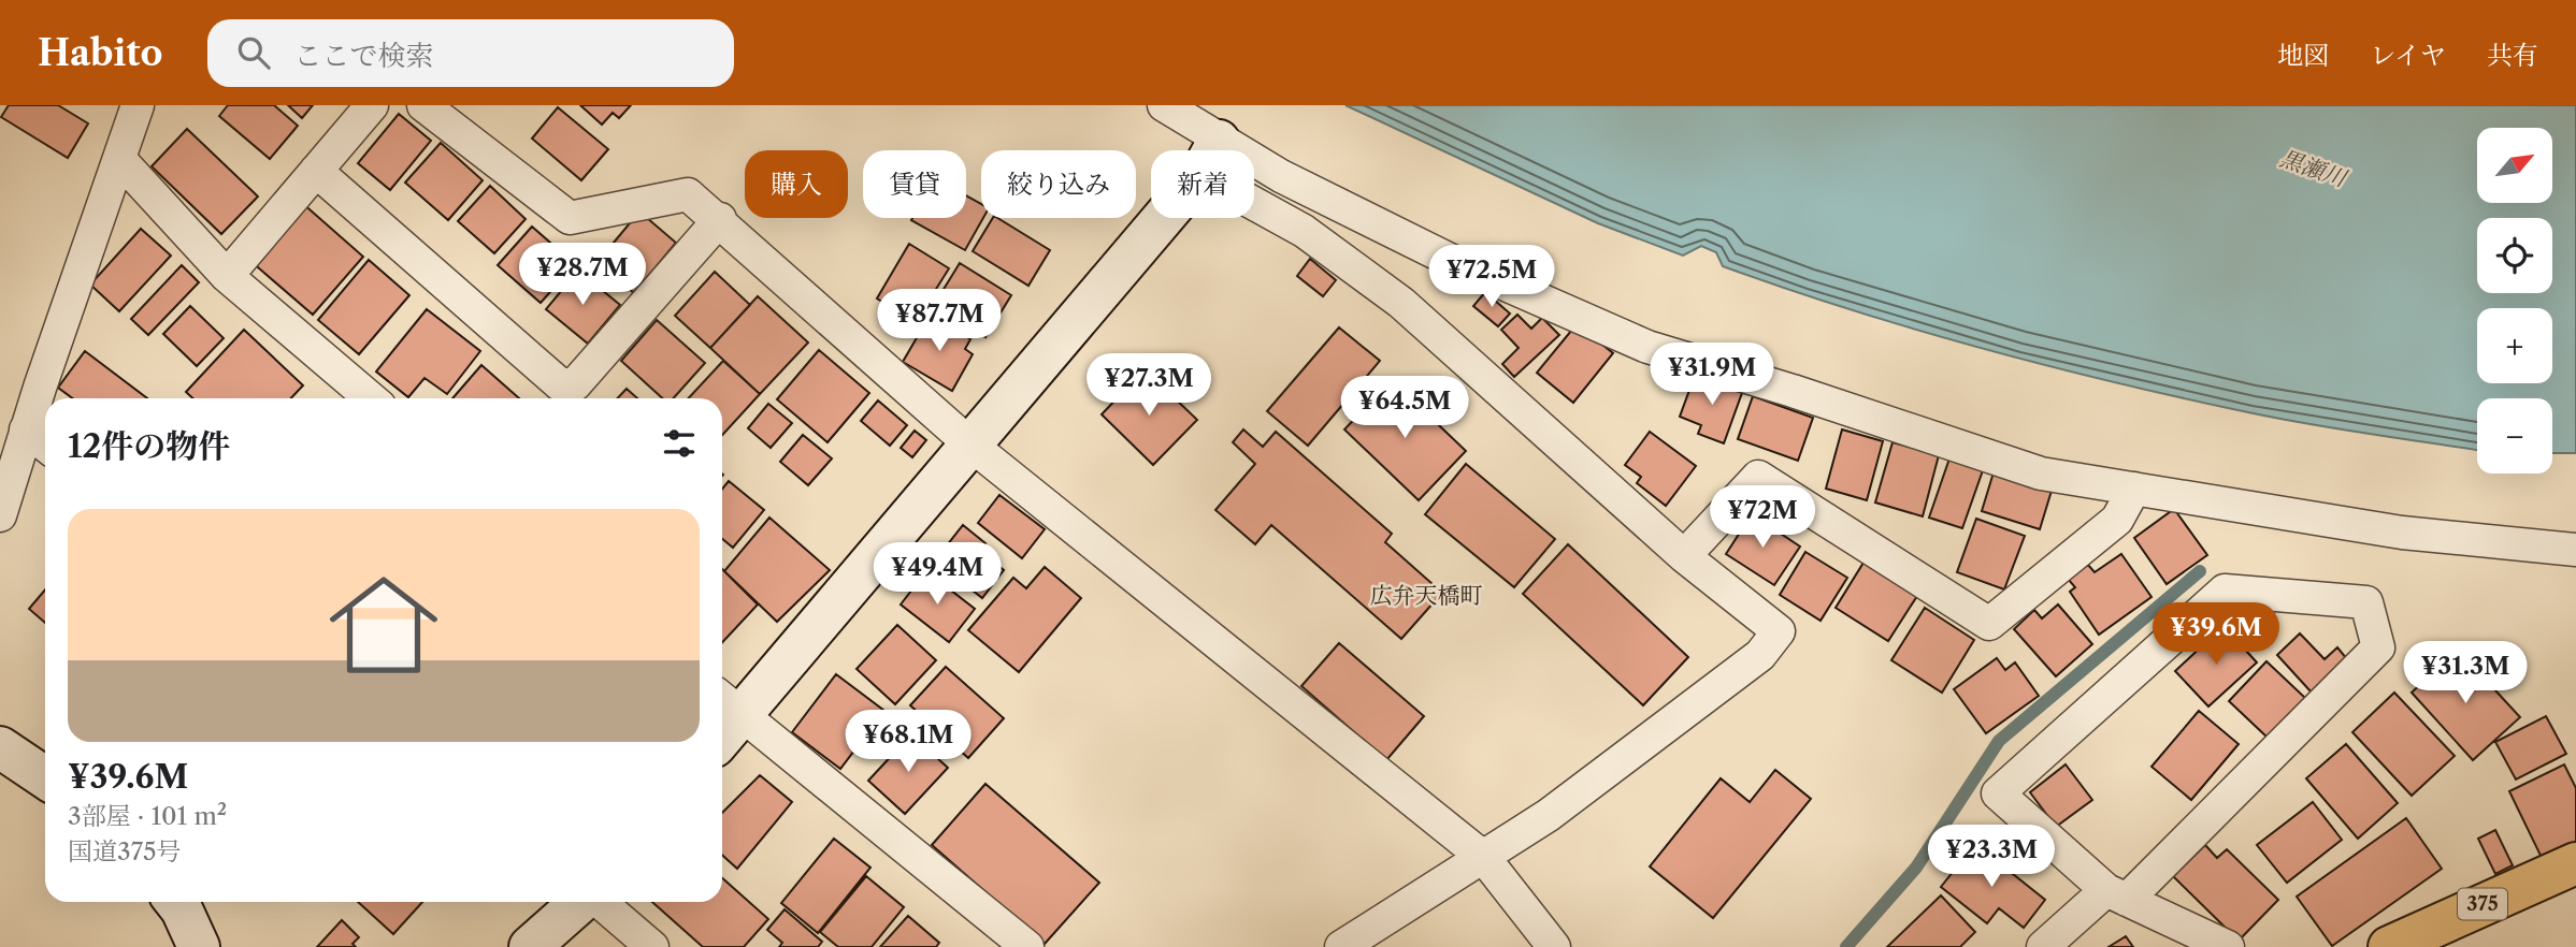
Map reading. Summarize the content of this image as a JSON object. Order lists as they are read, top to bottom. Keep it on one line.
{"streets":{"highway":["375"]},"districts":["広弁天橋町"],"water":["黒瀬川"],"north":"top right","page":{"header":"Habito","search":"ここで検索","nav":["地図","レイヤ","共有"],"map_buttons":["+","−"],"chip":["購入","賃貸","絞り込み","新着"],"price":["¥28.7M","¥72.5M","¥87.7M","¥31.9M","¥27.3M","¥64.5M","¥72M","¥49.4M","¥39.6M","¥31.3M","¥68.1M","¥23.3M"],"heading":"12件の物件","list":[{"name":"¥39.6M","note":"3部屋 · 101 m² · 国道375号"}]}}
